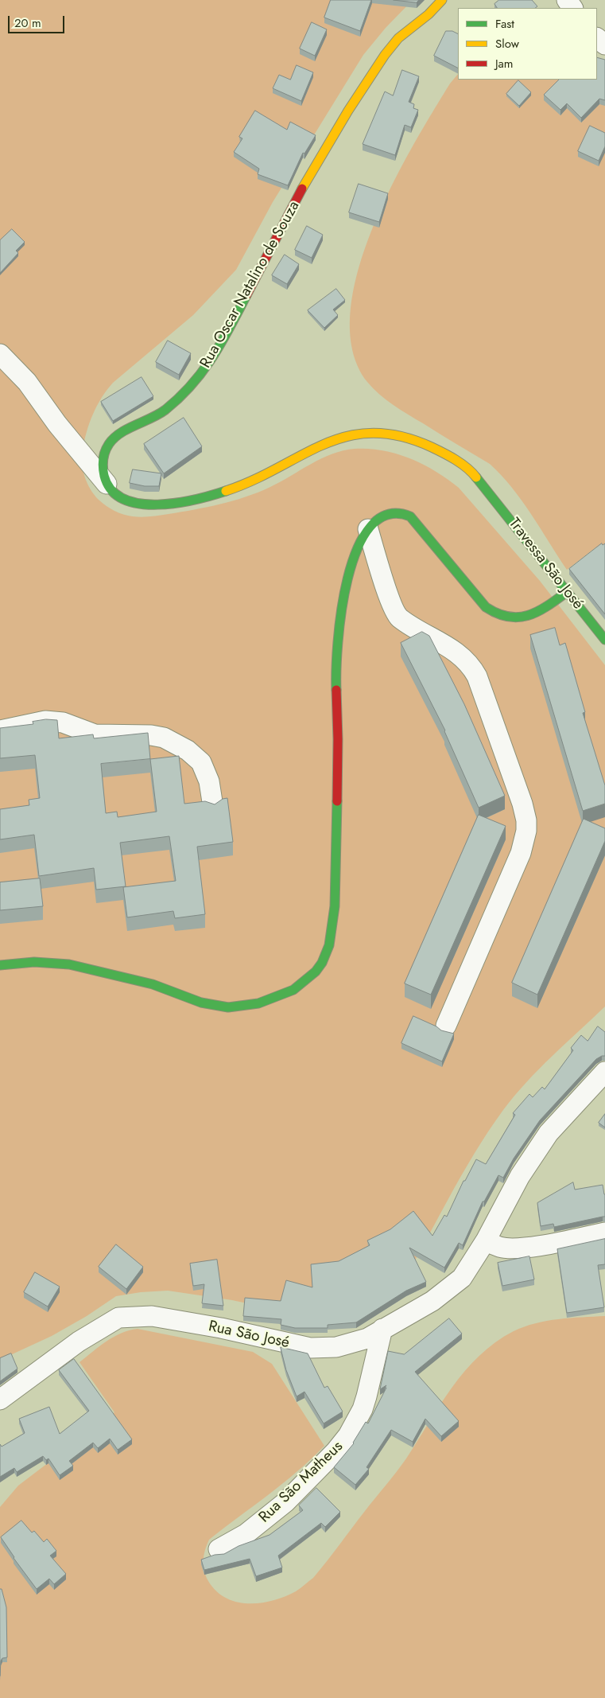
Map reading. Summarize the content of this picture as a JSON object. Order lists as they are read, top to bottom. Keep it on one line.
{"streets":{"street":["Rua Oscar Natalino de Souza","Travessa São José","Rua São José","Rua São Matheus"]},"crossings":[["Rua Oscar Natalino de Souza","Travessa São José"],["Rua São José","Rua São Matheus"]],"legend":["Fast","Slow","Jam"],"scale_bar":"20 m"}
